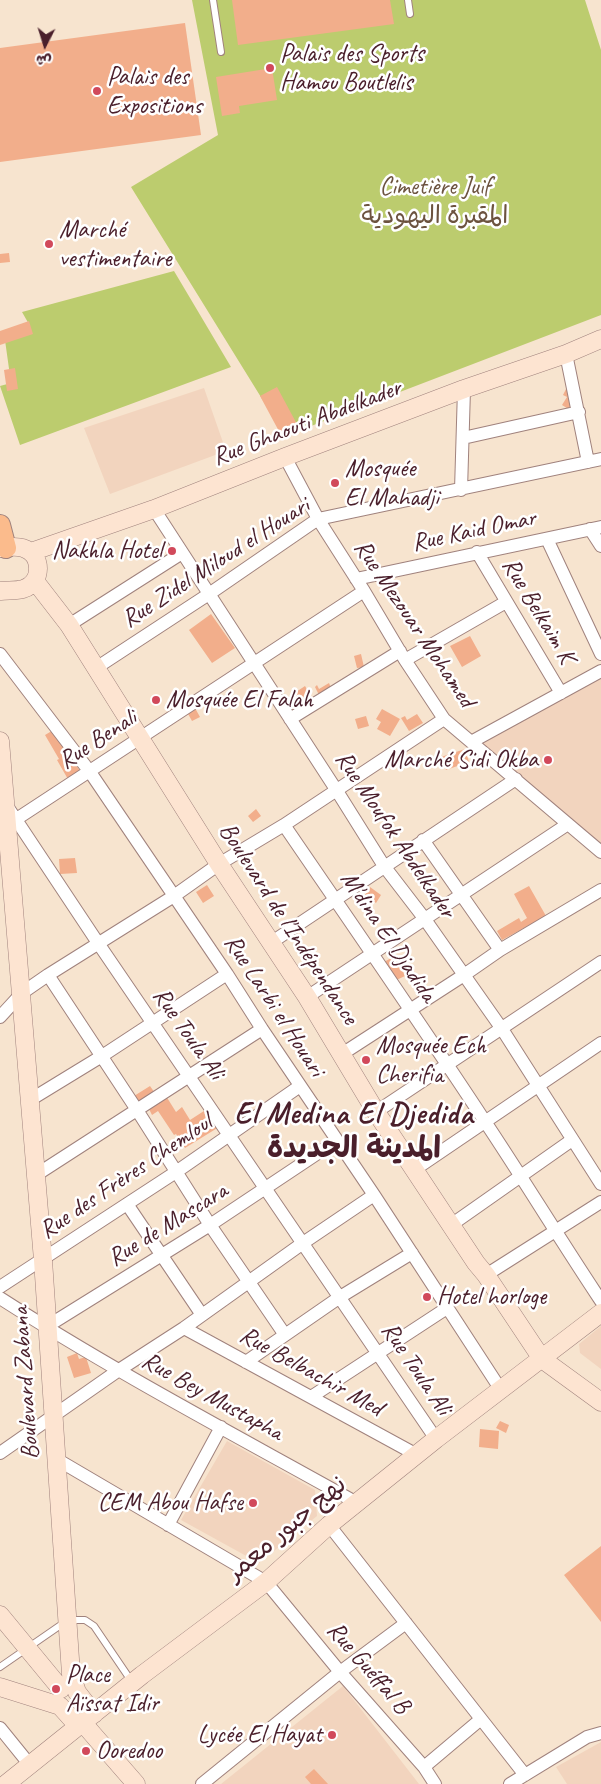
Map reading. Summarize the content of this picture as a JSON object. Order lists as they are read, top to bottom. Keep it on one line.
{"streets":{"main road":["Rue Ghaouti Abdelkader","Boulevard de l'Indépendance","Boulevard Zabana","نهج جبور معمر"],"street":["Rue Kaid Omar","Rue Zidel Miloud el Houari","Rue Belkaim K","Rue Mezouar Mohamed","Rue Benali","Rue Moufok Abdelkader","M'dina El Djadida","Rue Larbi el Houari","Rue Toula Ali","Rue des Frères Chemloul","Rue de Mascara","Rue Belbachir Med","Rue Bey Mustapha","Rue Guéffal B"]},"crossings":[["Rue Ghaouti Abdelkader","Rue Mezouar Mohamed"],["Rue Ghaouti Abdelkader","Rue Moufok Abdelkader"],["Rue Kaid Omar","Rue Belkaim K"],["Rue Kaid Omar","Rue Mezouar Mohamed"],["Rue Zidel Miloud el Houari","Rue Mezouar Mohamed"],["Rue Zidel Miloud el Houari","Rue Moufok Abdelkader"],["Rue Zidel Miloud el Houari","Boulevard de l'Indépendance"],["Rue Mezouar Mohamed","Rue Benali"],["Rue Benali","Rue Moufok Abdelkader"],["Rue Benali","Boulevard de l'Indépendance"],["Rue Benali","Rue Larbi el Houari"],["Rue Benali","Rue Toula Ali"],["Rue Benali","Boulevard Zabana"],["Boulevard de l'Indépendance","نهج جبور معمر"],["Rue Larbi el Houari","Rue des Frères Chemloul"],["Rue Larbi el Houari","Rue de Mascara"],["Rue Larbi el Houari","نهج جبور معمر"],["Rue Toula Ali","Rue des Frères Chemloul"],["Rue Toula Ali","Rue de Mascara"],["Rue Toula Ali","Boulevard Zabana"],["Rue Toula Ali","نهج جبور معمر"],["Rue des Frères Chemloul","Boulevard Zabana"],["Rue de Mascara","Boulevard Zabana"],["Rue de Mascara","Rue Bey Mustapha"],["Rue Belbachir Med","نهج جبور معمر"],["Boulevard Zabana","Rue Bey Mustapha"],["Boulevard Zabana","نهج جبور معمر"],["Rue Bey Mustapha","نهج جبور معمر"],["نهج جبور معمر","Rue Guéffal B"]],"districts":["El Medina El Djedida المدينة الجديدة"],"parks":["Cimetière Juif المقبرة اليهودية"],"places":["Palais des Sports Hamou Boutlelis","Palais des Expositions","Marché vestimentaire","Mosquée El Mahadji","Nakhla Hotel","Mosquée El Falah","Marché Sidi Okba","Mosquée Ech Cherifia","Hotel horloge","CEM Abou Hafse","Place Aïssat Idir","Lycée El Hayat","Ooredoo"],"north":"bottom"}
